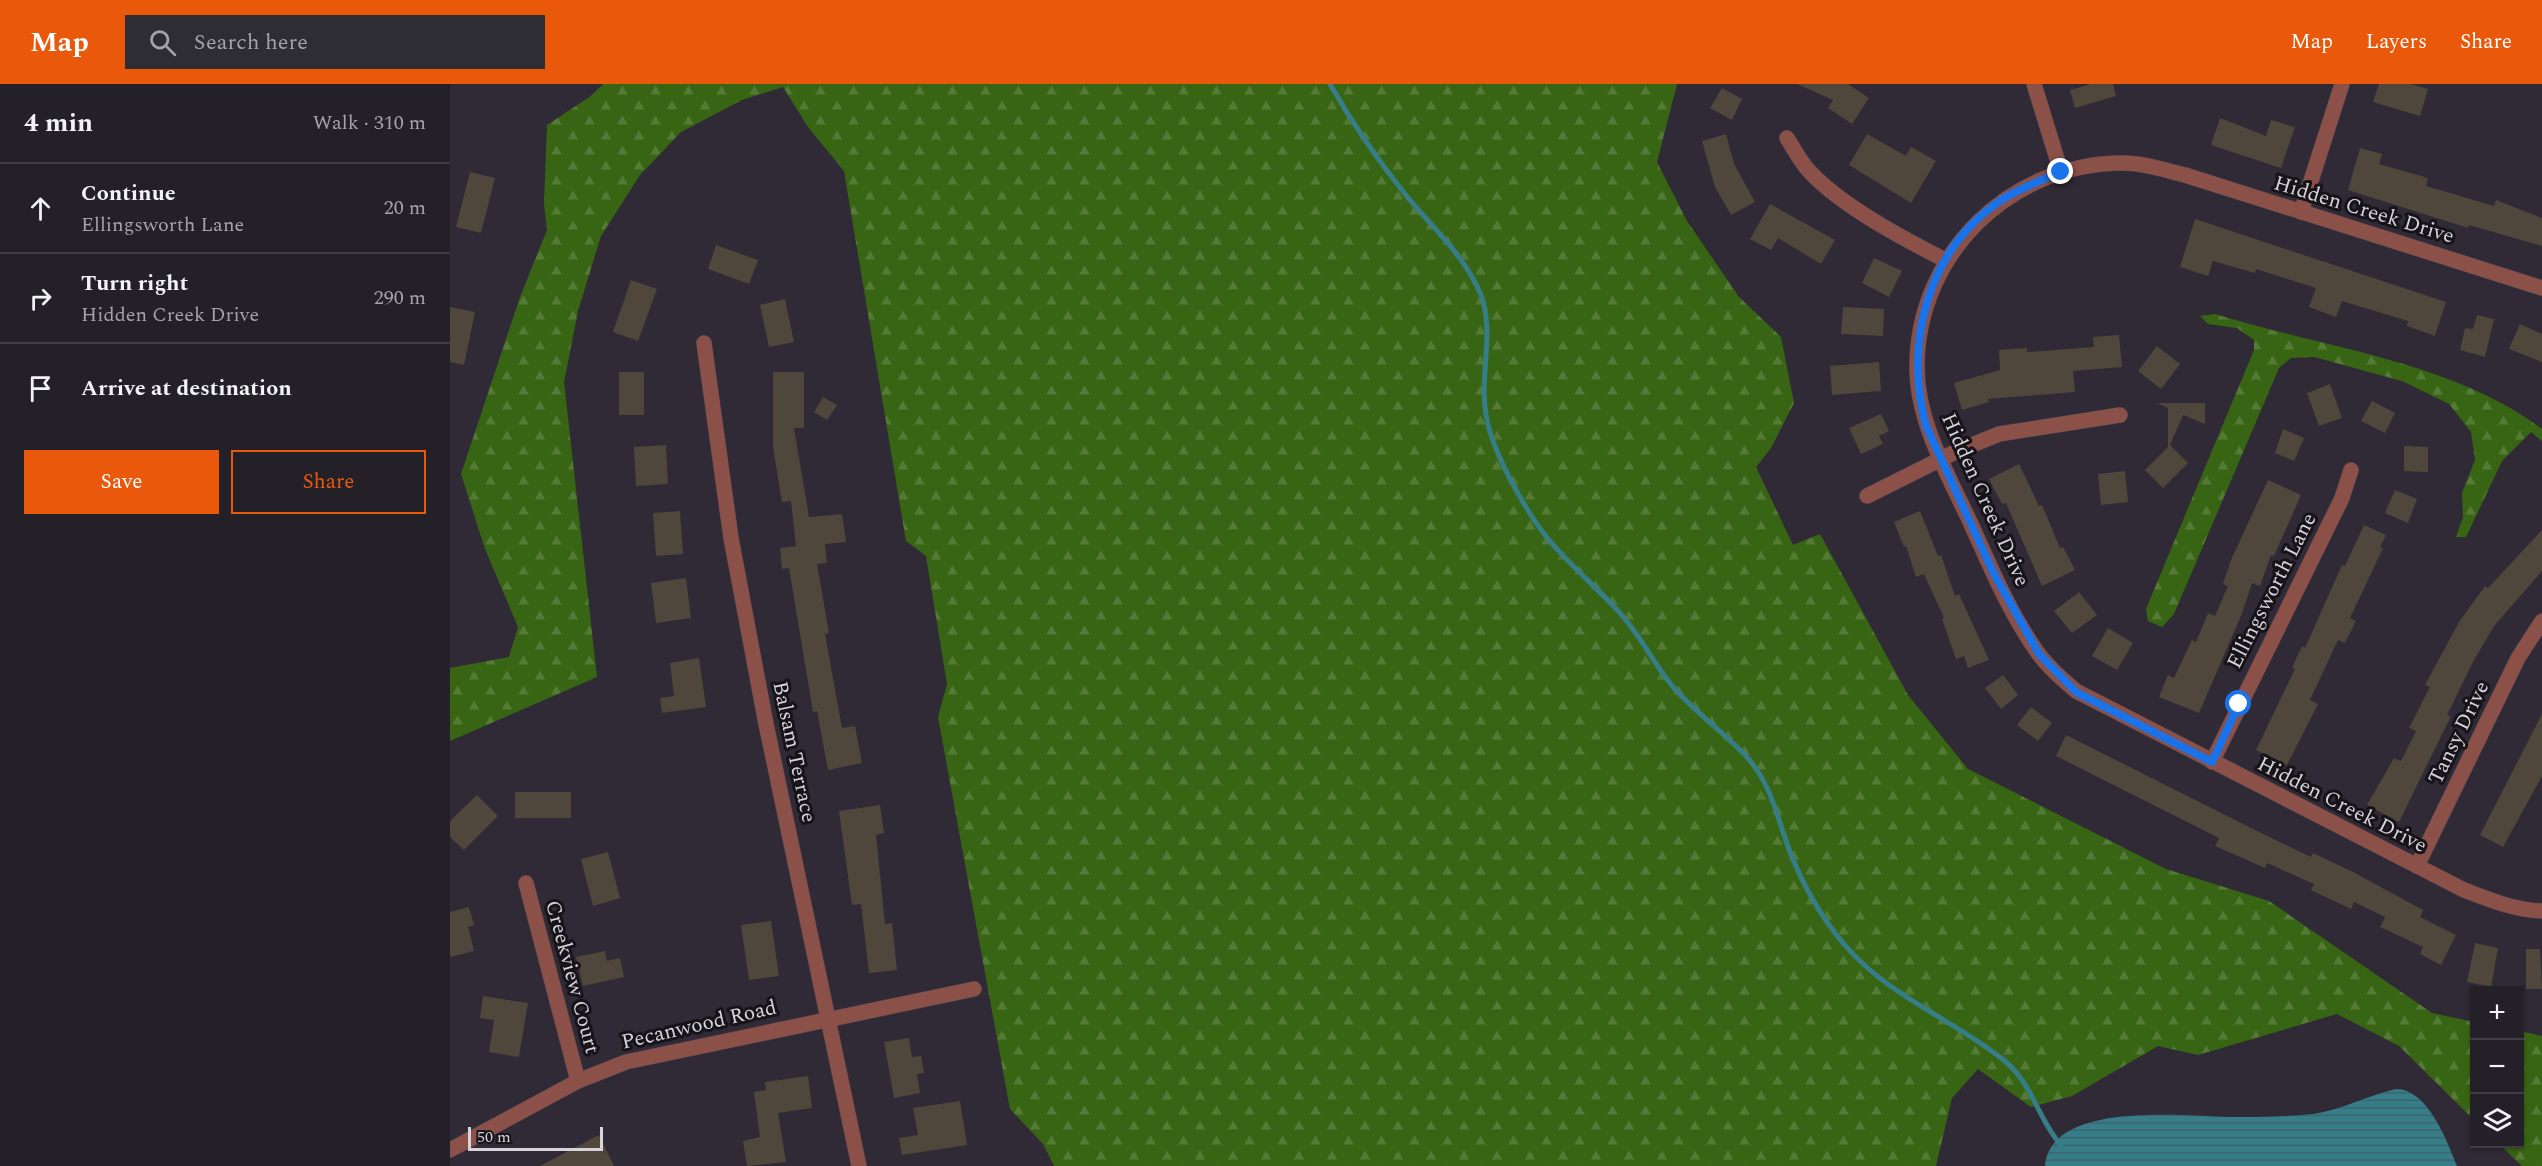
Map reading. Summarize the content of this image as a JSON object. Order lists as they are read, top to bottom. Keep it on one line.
{"streets":{"street":["Hidden Creek Drive","Ellingsworth Lane","Tansy Drive","Balsam Terrace","Creekview Court","Pecanwood Road"]},"crossings":[["Hidden Creek Drive","Ellingsworth Lane"],["Hidden Creek Drive","Tansy Drive"],["Balsam Terrace","Pecanwood Road"],["Creekview Court","Pecanwood Road"]],"scale_bar":"50 m","page":{"header":"Map","search":"Search here","nav":["Map","Layers","Share"],"heading":["4 min","Walk · 310 m"],"list":[["Continue","Ellingsworth Lane","20 m"],["Turn right","Hidden Creek Drive","290 m"],"Arrive at destination"],"buttons":["Save","Share"],"map_buttons":["+","−"],"scale":"50 m"}}
